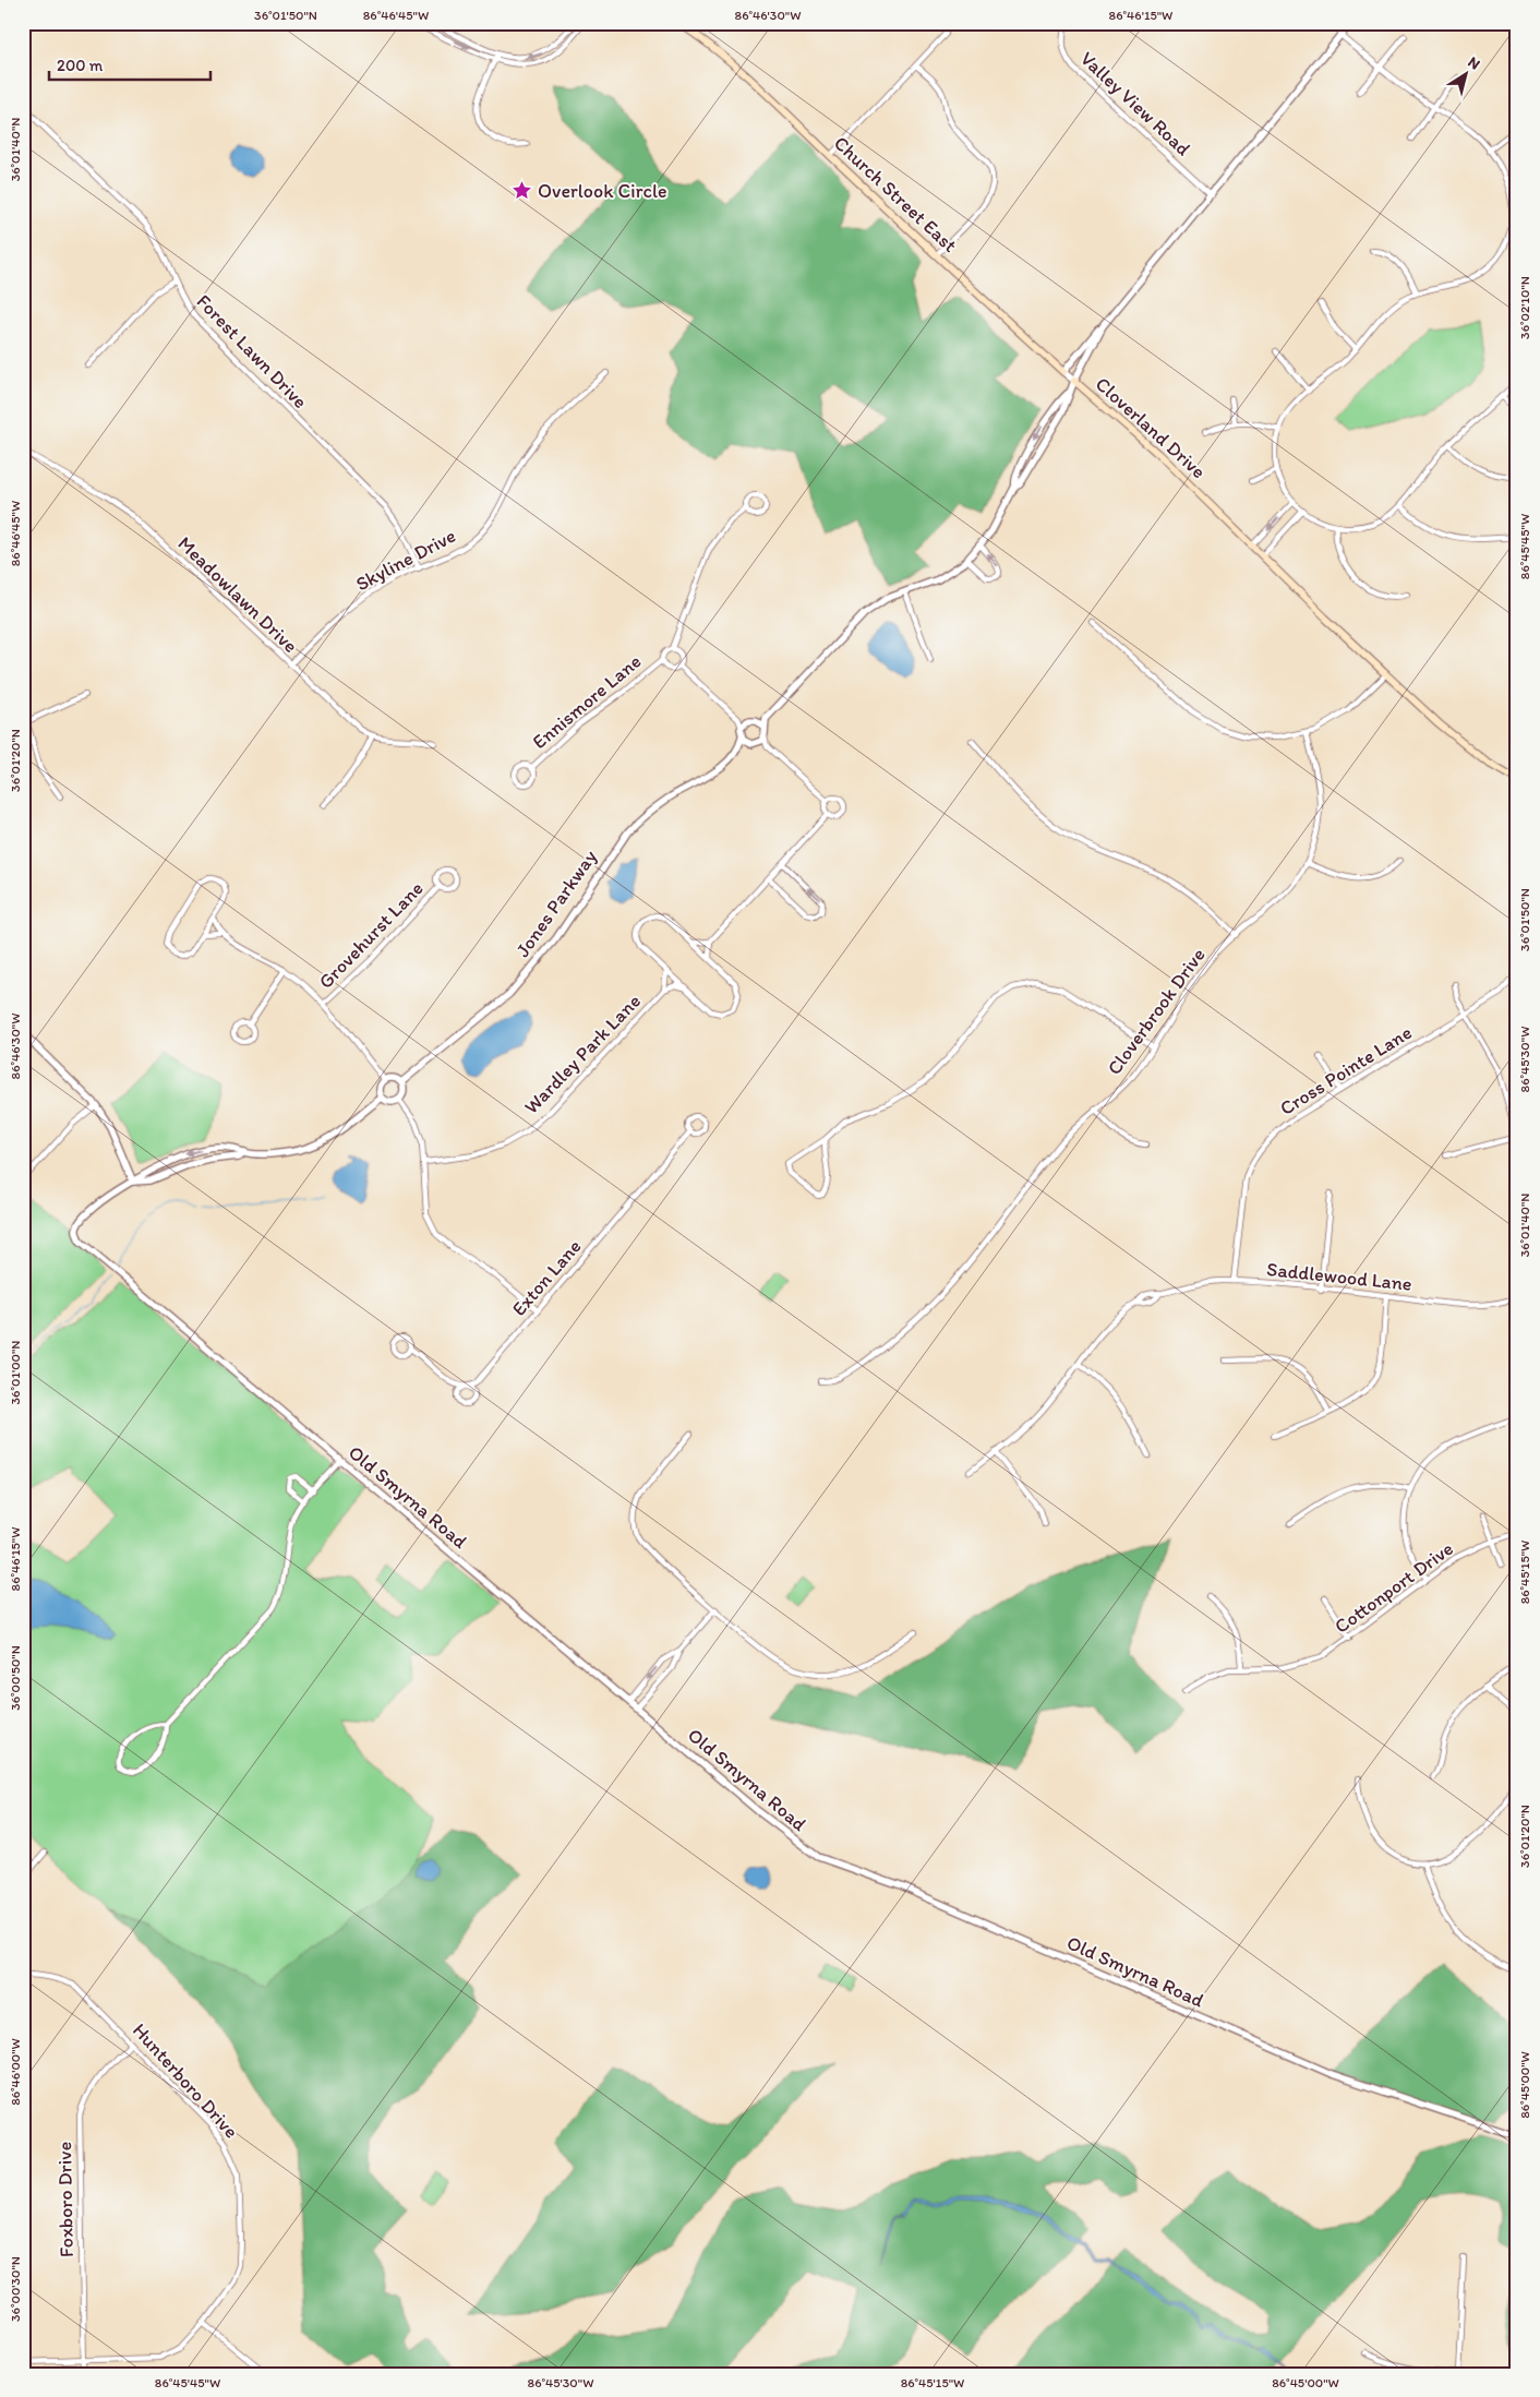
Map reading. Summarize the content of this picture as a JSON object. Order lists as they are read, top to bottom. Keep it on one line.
{"streets":{"main road":["Church Street East","Cloverland Drive"],"street":["Valley View Road","Forest Lawn Drive","Skyline Drive","Meadowlawn Drive","Ennismore Lane","Jones Parkway","Grovehurst Lane","Cloverbrook Drive","Wardley Park Lane","Cross Pointe Lane","Saddlewood Lane","Exton Lane","Old Smyrna Road","Cottonport Drive","Hunterboro Drive","Foxboro Drive"]},"crossings":[["Valley View Road","Cloverland Drive"],["Church Street East","Cloverland Drive"],["Forest Lawn Drive","Skyline Drive"],["Skyline Drive","Meadowlawn Drive"],["Cross Pointe Lane","Saddlewood Lane"],["Hunterboro Drive","Foxboro Drive"]],"places":{"place":["Overlook Circle"]},"scale_bar":"200 m","north":"top right","coordinates":["36°01'50\"N","86°46'45\"W","86°46'30\"W","86°46'15\"W","36°01'40\"N","36°02'10\"N","86°45'45\"W","36°01'20\"N","86°45'30\"W","36°01'00\"N","86°45'15\"W","36°00'50\"N","86°46'00\"W","86°45'00\"W","36°00'30\"N"]}
